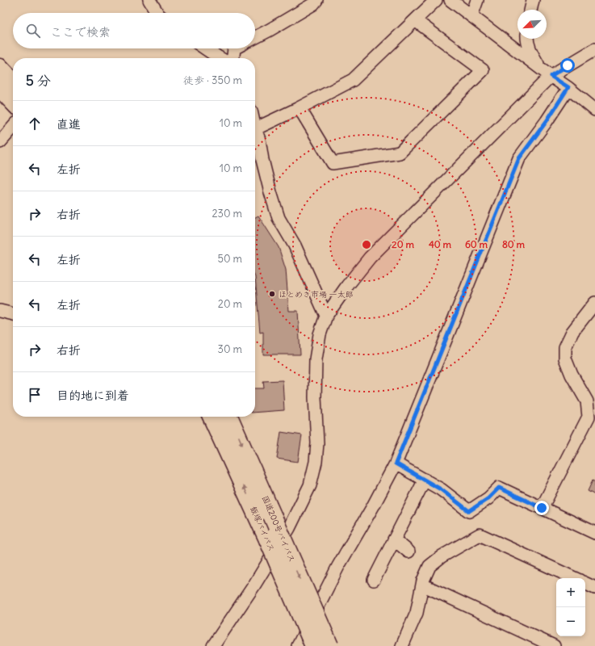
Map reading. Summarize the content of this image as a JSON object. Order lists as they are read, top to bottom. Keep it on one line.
{"streets":{"highway":["飯塚バイパス","国道200号バイパス"]},"one_way":["飯塚バイパス","国道200号バイパス"],"places":["ほとめき市場 一太郎"],"north":"bottom left","page":{"search":"ここで検索","heading":["5 分","徒歩 · 350 m"],"list":[["直進","10 m"],["左折","10 m"],["右折","230 m"],["左折","50 m"],["左折","20 m"],["右折","30 m"],"目的地に到着"],"map_buttons":["+","−"]},"rings":["20 m","40 m","60 m","80 m"]}
